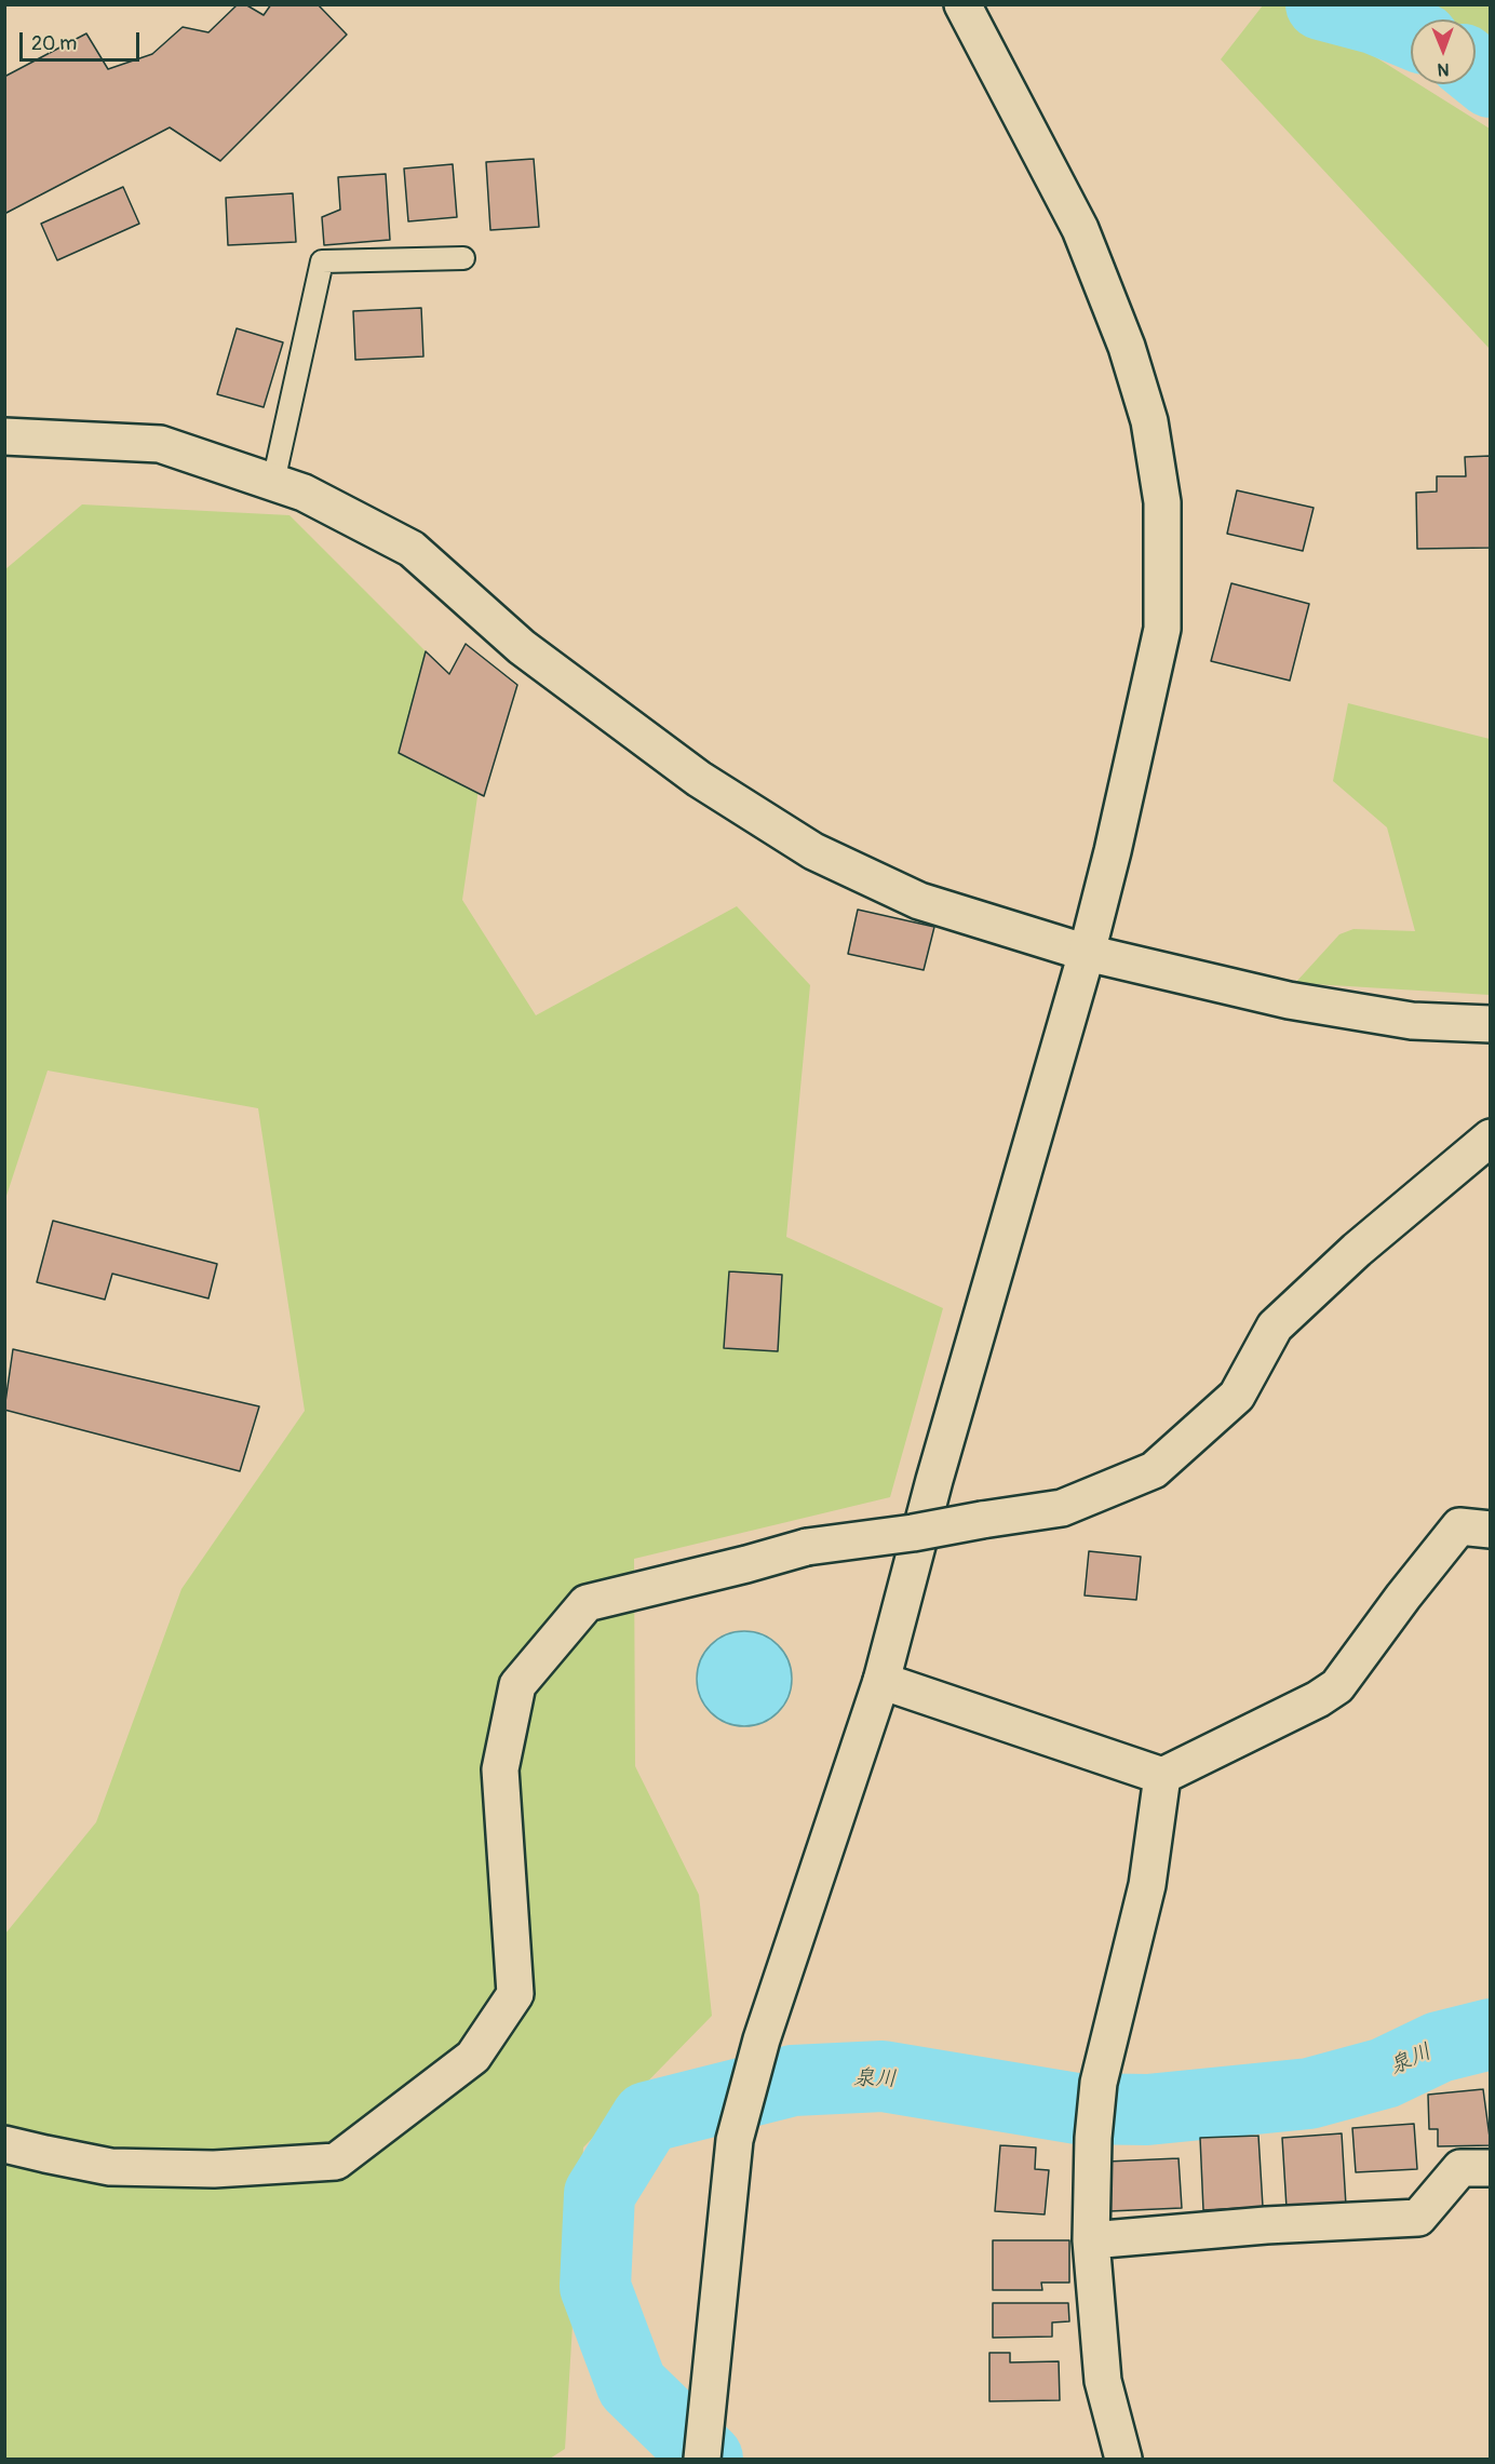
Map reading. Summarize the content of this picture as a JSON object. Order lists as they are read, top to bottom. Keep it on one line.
{"water":["泉川"],"scale_bar":"20 m","north":"bottom"}
